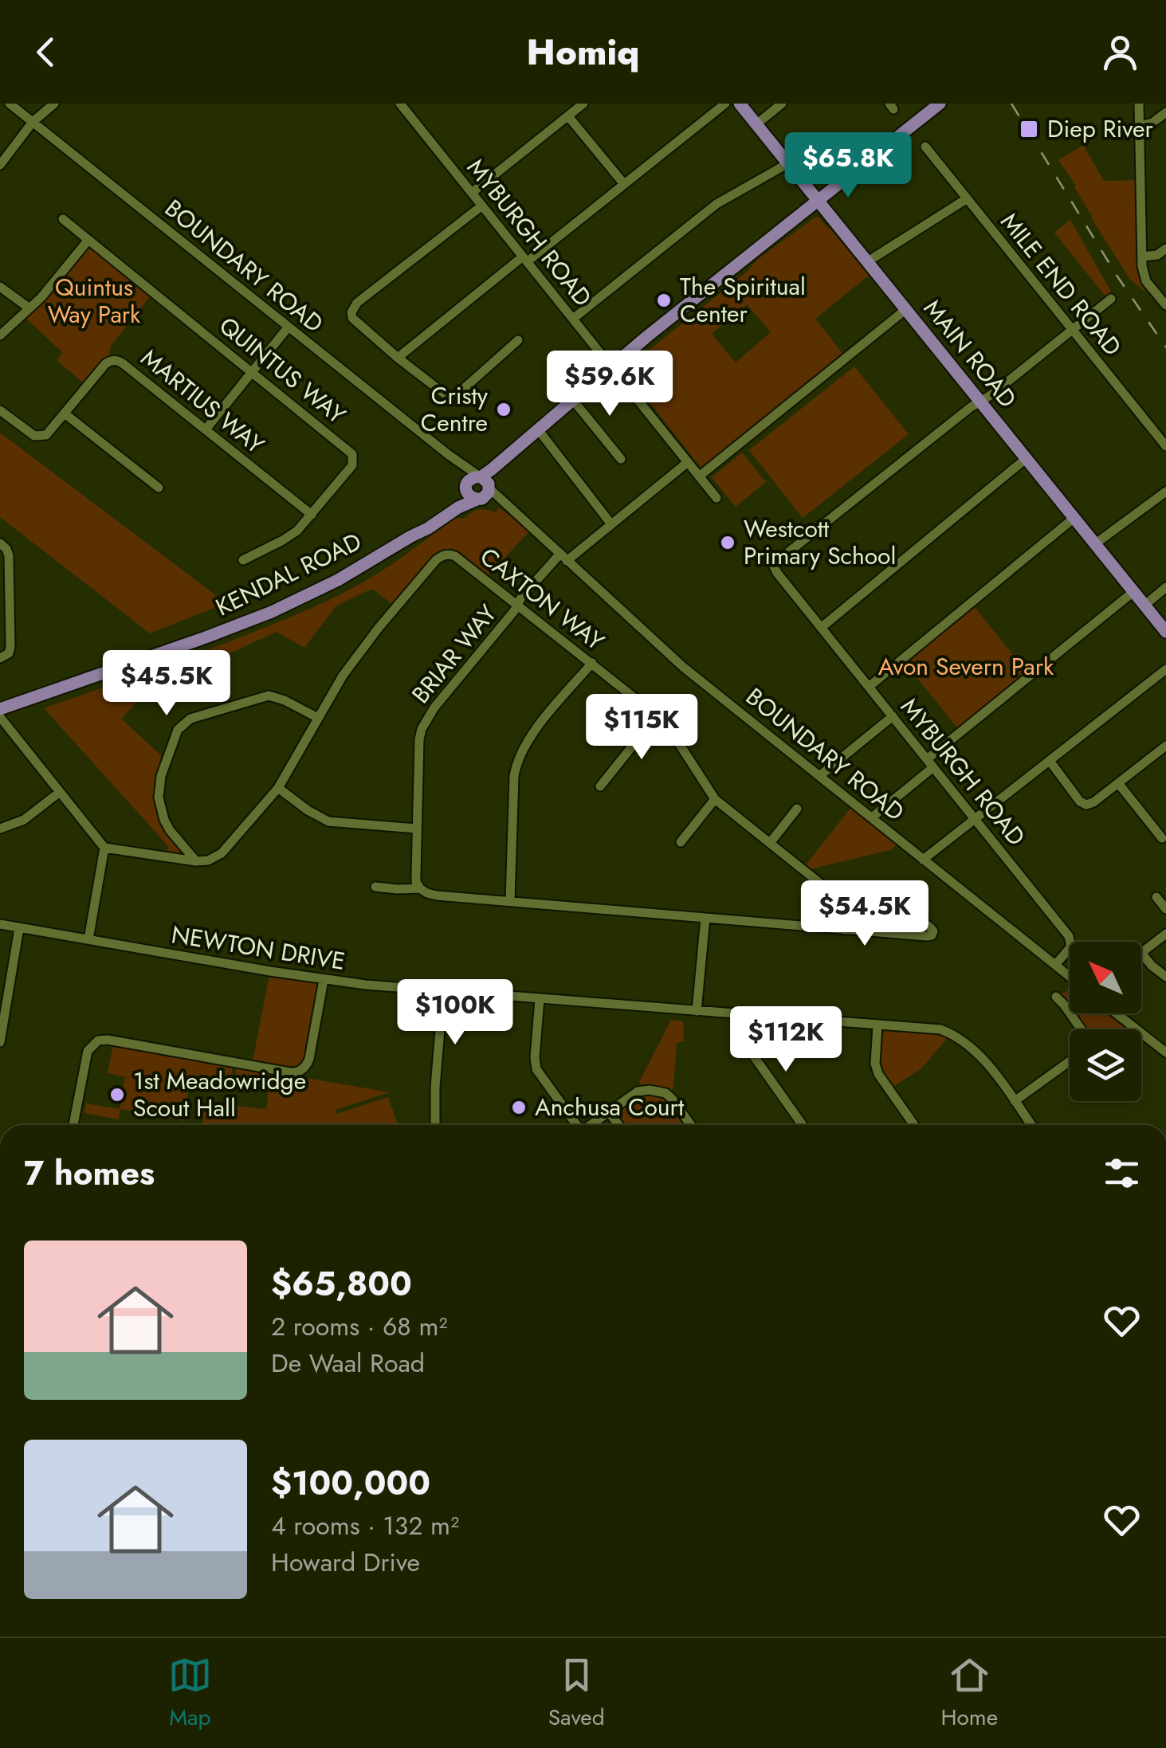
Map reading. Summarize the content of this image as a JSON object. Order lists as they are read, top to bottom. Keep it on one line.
{"streets":{"main road":["MAIN ROAD","KENDAL ROAD"],"street":["MYBURGH ROAD","BOUNDARY ROAD","MILE END ROAD","QUINTUS WAY","MARTIUS WAY","CAXTON WAY","BRIAR WAY","NEWTON DRIVE"]},"crossings":[["MYBURGH ROAD","BOUNDARY ROAD"],["MYBURGH ROAD","MAIN ROAD"],["MYBURGH ROAD","BRIAR WAY"],["BOUNDARY ROAD","KENDAL ROAD"],["BOUNDARY ROAD","BRIAR WAY"],["QUINTUS WAY","MARTIUS WAY"],["CAXTON WAY","BRIAR WAY"]],"parks":["Quintus Way Park","Avon Severn Park"],"places":{"transit":["Diep River"],"other":["The Spiritual Center","Cristy Centre","Westcott Primary School","1st Meadowridge Scout Hall","Anchusa Court"]},"north":"top left","page":{"header":"Homiq","price":["$65.8K","$59.6K","$45.5K","$115K","$54.5K","$100K","$112K"],"heading":"7 homes","list":[{"name":"$65,800","note":"2 rooms · 68 m² · De Waal Road"},{"name":"$100,000","note":"4 rooms · 132 m² · Howard Drive"}],"tabs":["Map","Saved","Home"]}}
